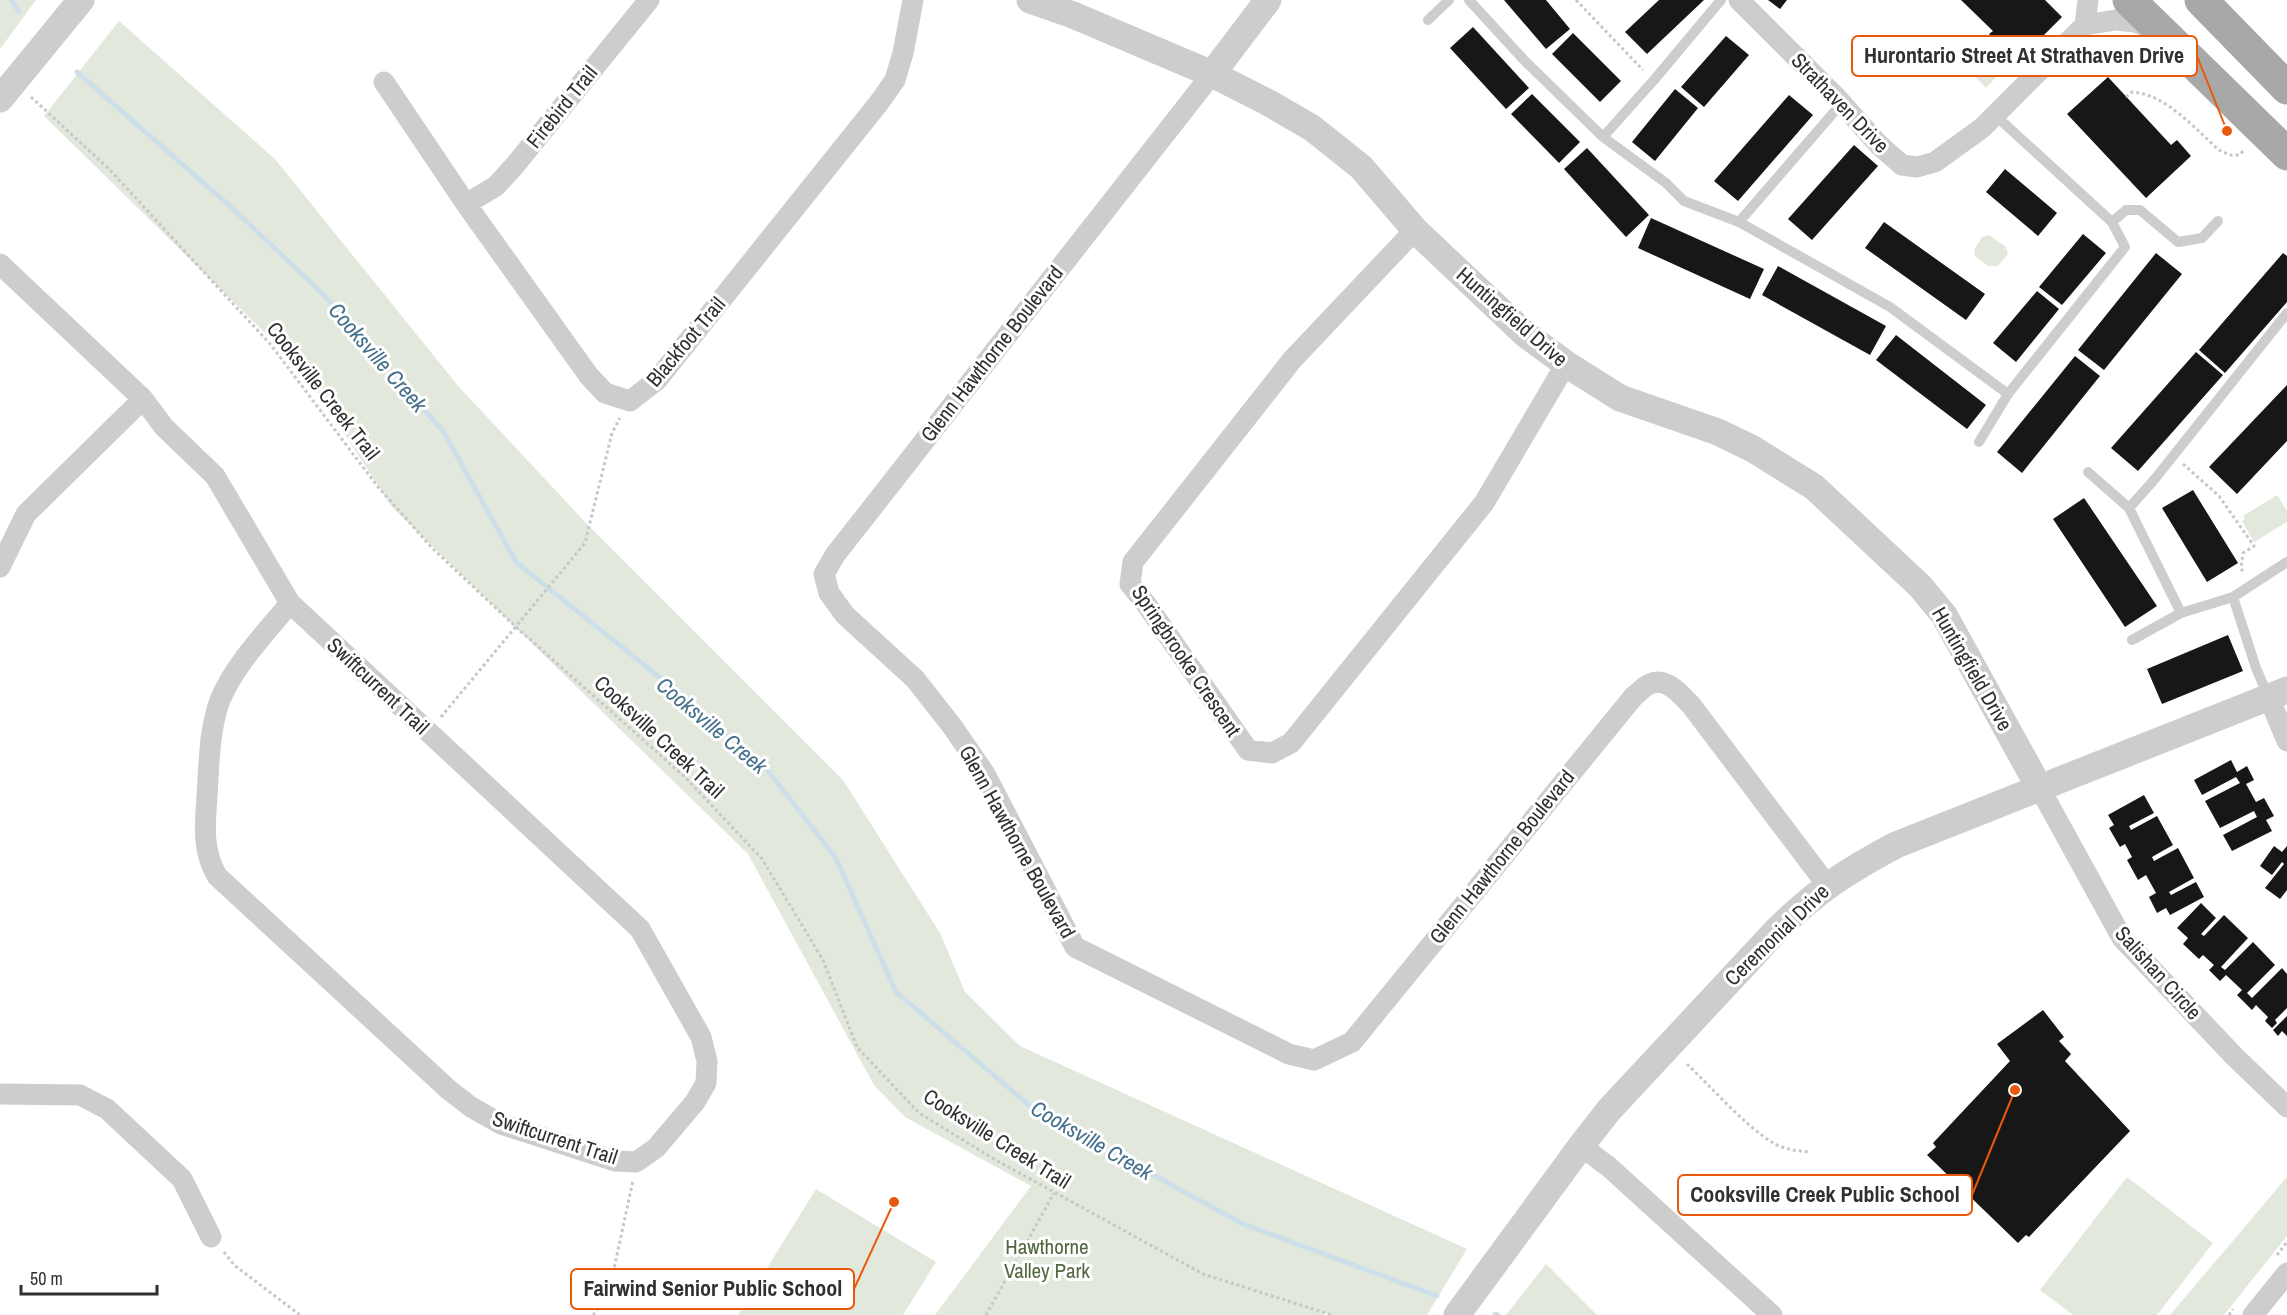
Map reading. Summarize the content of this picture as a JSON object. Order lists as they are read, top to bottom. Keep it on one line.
{"streets":{"street":["Strathaven Drive","Firebird Trail","Huntingfield Drive","Blackfoot Trail","Glenn Hawthorne Boulevard","Springbrooke Crescent","Swiftcurrent Trail","Ceremonial Drive","Salishan Circle"],"path":["Cooksville Creek Trail"]},"crossings":[["Firebird Trail","Blackfoot Trail"],["Huntingfield Drive","Glenn Hawthorne Boulevard"],["Huntingfield Drive","Springbrooke Crescent"],["Huntingfield Drive","Ceremonial Drive"],["Huntingfield Drive","Salishan Circle"],["Glenn Hawthorne Boulevard","Ceremonial Drive"],["Ceremonial Drive","Salishan Circle"]],"water":["Cooksville Creek"],"parks":["Hawthorne Valley Park"],"places":["Hurontario Street At Strathaven Drive","Cooksville Creek Public School","Fairwind Senior Public School"],"scale_bar":"50 m"}
